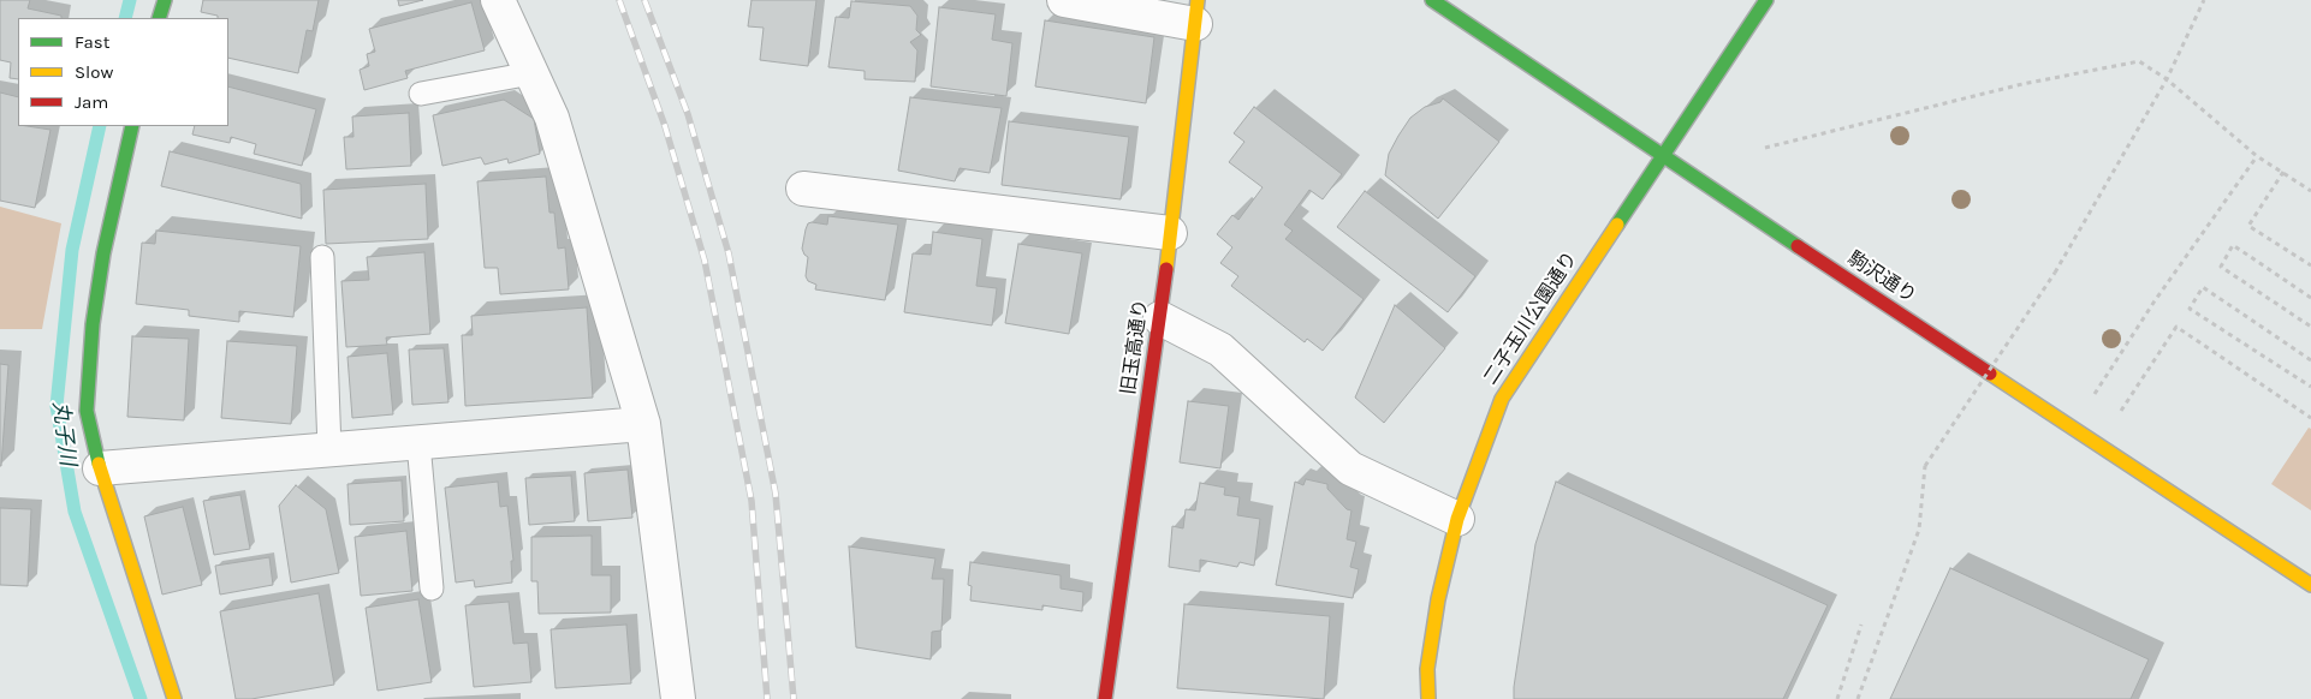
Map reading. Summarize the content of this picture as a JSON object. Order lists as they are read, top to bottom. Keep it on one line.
{"streets":{"street":["駒沢通り","二子玉川公園通り","旧玉高通り"]},"crossings":[["駒沢通り","二子玉川公園通り"]],"water":["丸子川"],"legend":["Fast","Slow","Jam"]}
